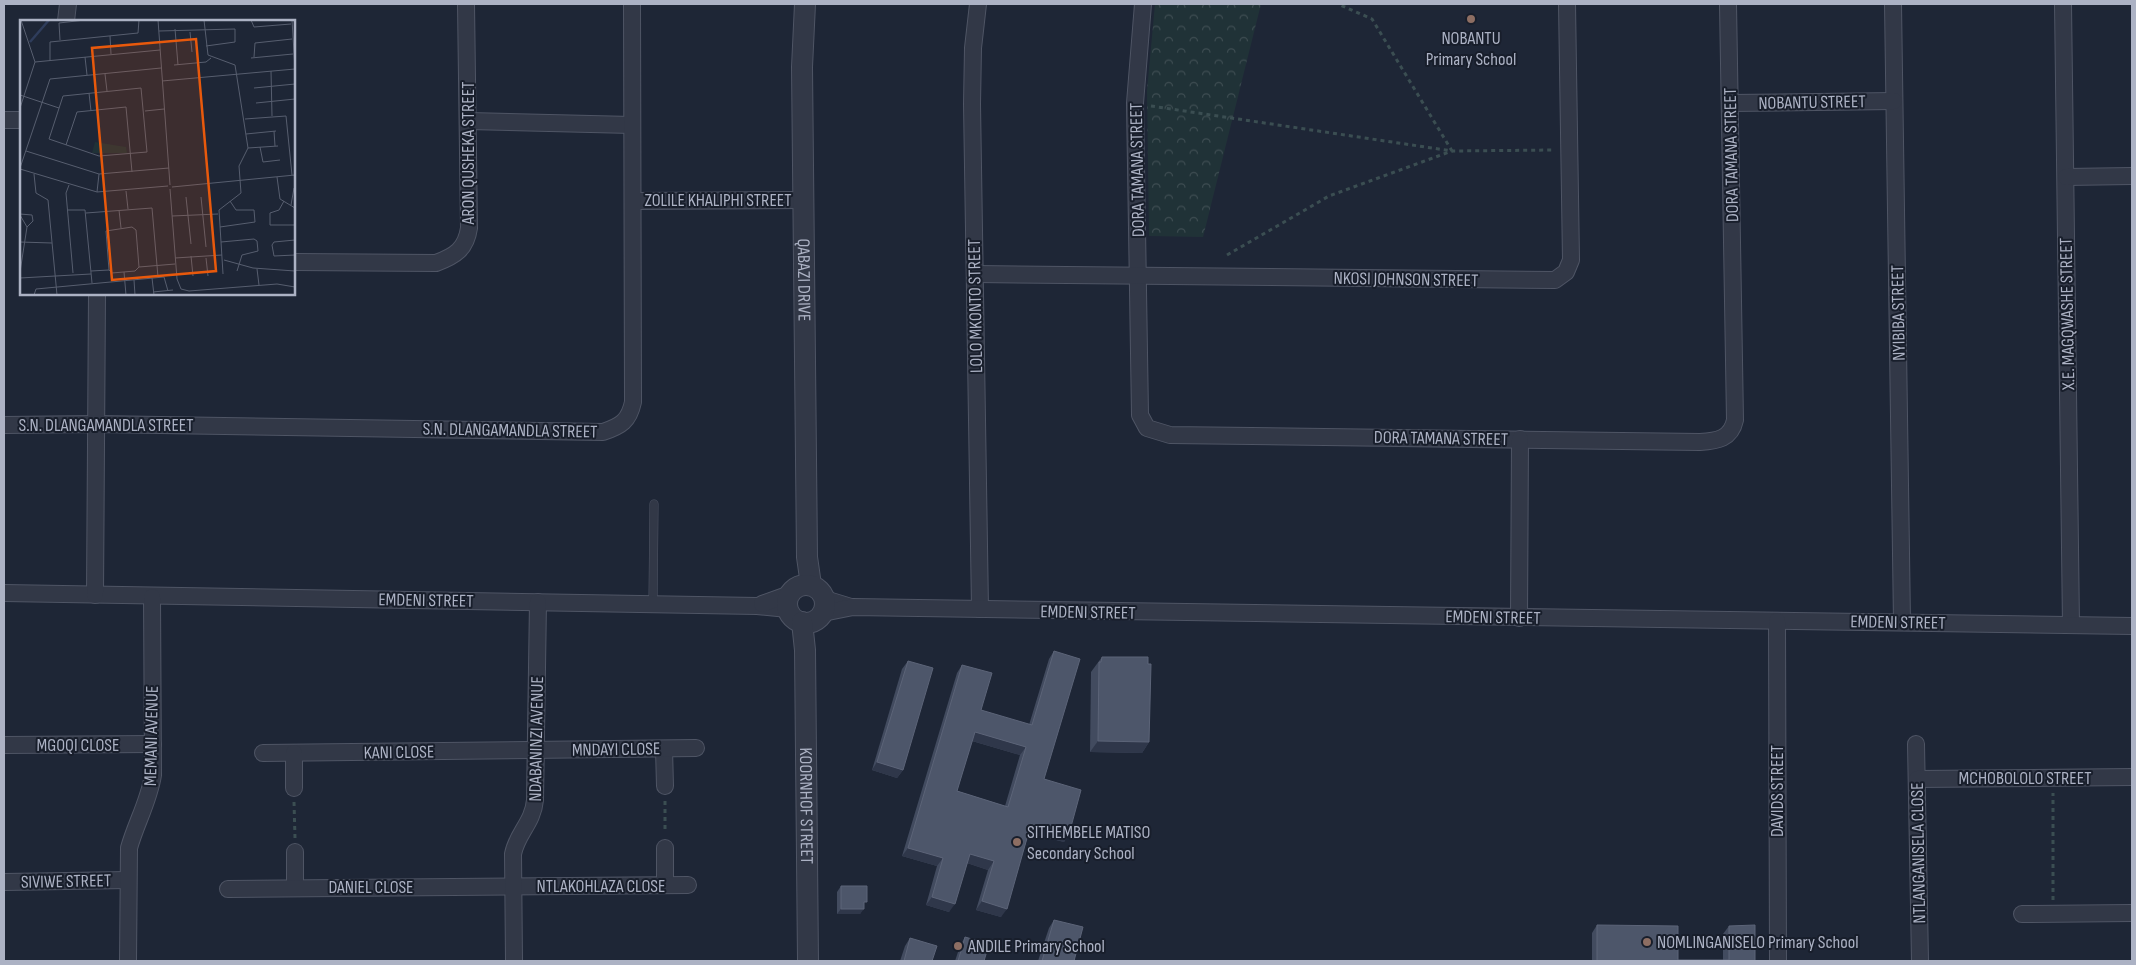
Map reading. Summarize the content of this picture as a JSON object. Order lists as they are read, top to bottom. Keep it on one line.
{"streets":{"street":["NOBANTU STREET","ARON QUSHEKA STREET","DORA TAMANA STREET","ZOLILE KHALIPHI STREET","NKOSI JOHNSON STREET","QABAZI DRIVE","LOLO MKONTO STREET","NYIBIBA STREET","X.E. MAGQWASHE STREET","S.N. DLANGAMANDLA STREET","EMDENI STREET","MEMANI AVENUE","NDABANINZI AVENUE","MGOQI CLOSE","MNDAYI CLOSE","KANI CLOSE","MCHOBOLOLO STREET","DAVIDS STREET","KOORNHOF STREET","NTLANGANISELA CLOSE","SIVIWE STREET","NTLAKOHLAZA CLOSE","DANIEL CLOSE"]},"crossings":[["NOBANTU STREET","DORA TAMANA STREET"],["NOBANTU STREET","NYIBIBA STREET"],["DORA TAMANA STREET","NKOSI JOHNSON STREET"],["ZOLILE KHALIPHI STREET","QABAZI DRIVE"],["ZOLILE KHALIPHI STREET","S.N. DLANGAMANDLA STREET"],["NKOSI JOHNSON STREET","LOLO MKONTO STREET"],["QABAZI DRIVE","EMDENI STREET"],["QABAZI DRIVE","KOORNHOF STREET"],["LOLO MKONTO STREET","EMDENI STREET"],["NYIBIBA STREET","EMDENI STREET"],["X.E. MAGQWASHE STREET","EMDENI STREET"],["EMDENI STREET","MEMANI AVENUE"],["EMDENI STREET","NDABANINZI AVENUE"],["EMDENI STREET","DAVIDS STREET"],["EMDENI STREET","KOORNHOF STREET"],["MEMANI AVENUE","MGOQI CLOSE"],["MEMANI AVENUE","SIVIWE STREET"],["NDABANINZI AVENUE","MNDAYI CLOSE"],["NDABANINZI AVENUE","KANI CLOSE"],["NDABANINZI AVENUE","NTLAKOHLAZA CLOSE"],["NDABANINZI AVENUE","DANIEL CLOSE"],["MNDAYI CLOSE","KANI CLOSE"],["MCHOBOLOLO STREET","NTLANGANISELA CLOSE"],["NTLAKOHLAZA CLOSE","DANIEL CLOSE"]],"places":["NOBANTU Primary School","SITHEMBELE MATISO Secondary School","NOMLINGANISELO Primary School","ANDILE Primary School"]}
